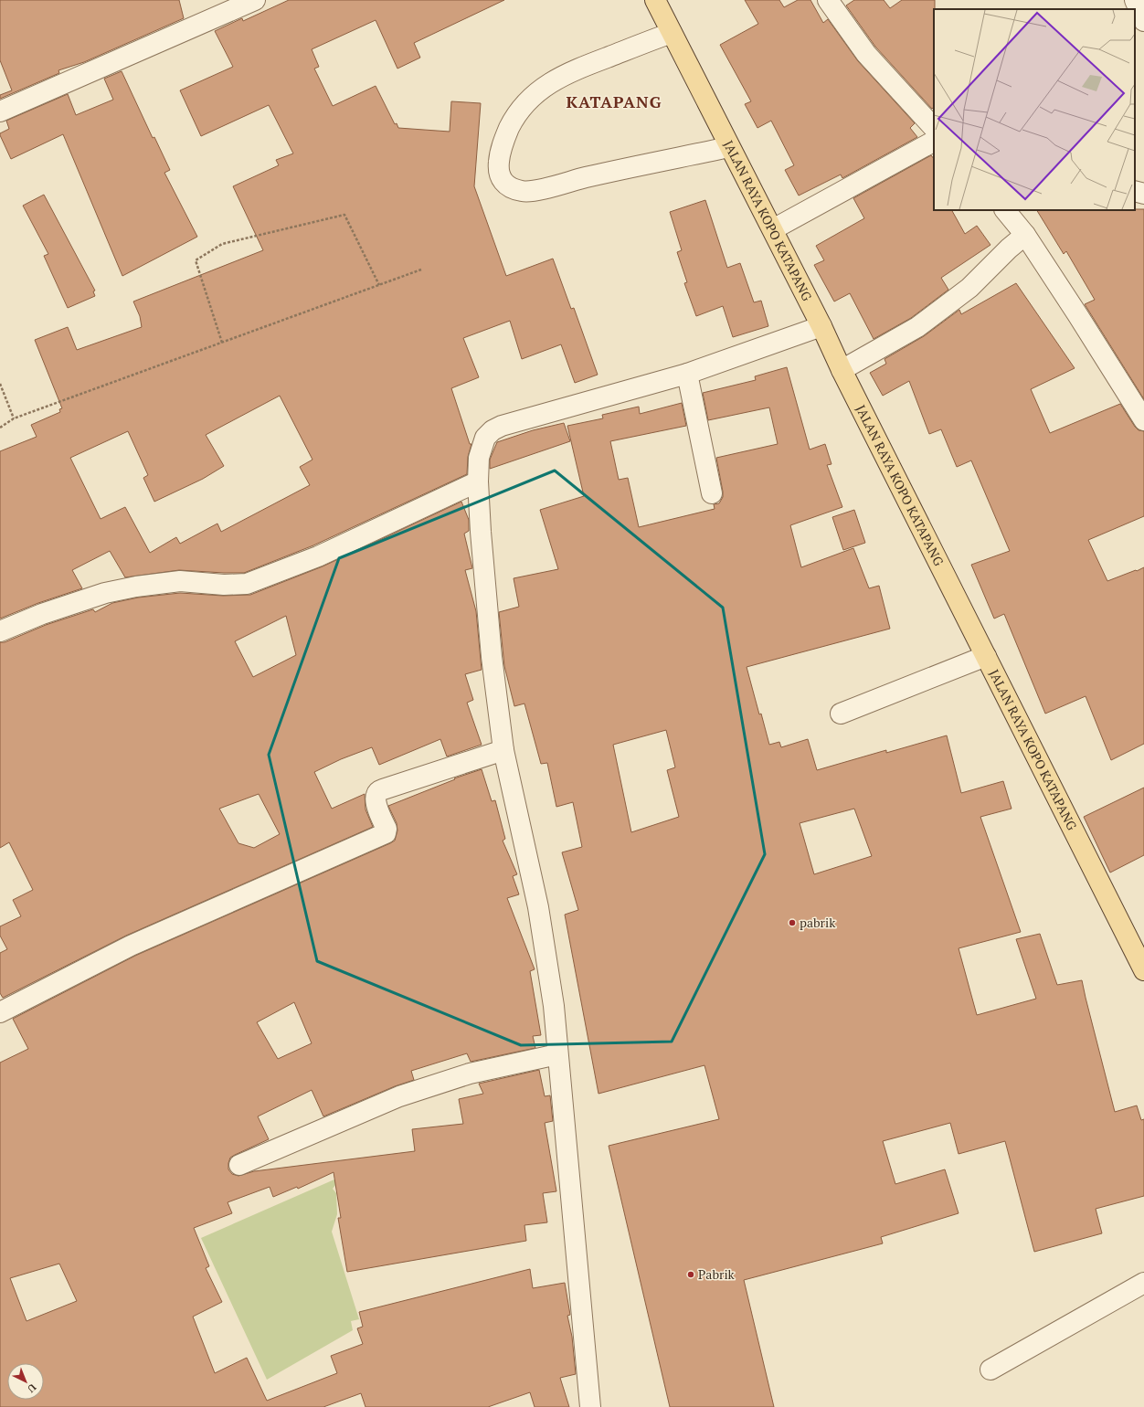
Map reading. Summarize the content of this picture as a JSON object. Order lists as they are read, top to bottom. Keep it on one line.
{"streets":{"main road":["JALAN RAYA KOPO KATAPANG"]},"districts":["KATAPANG"],"places":["pabrik","Pabrik"],"north":"bottom right"}
